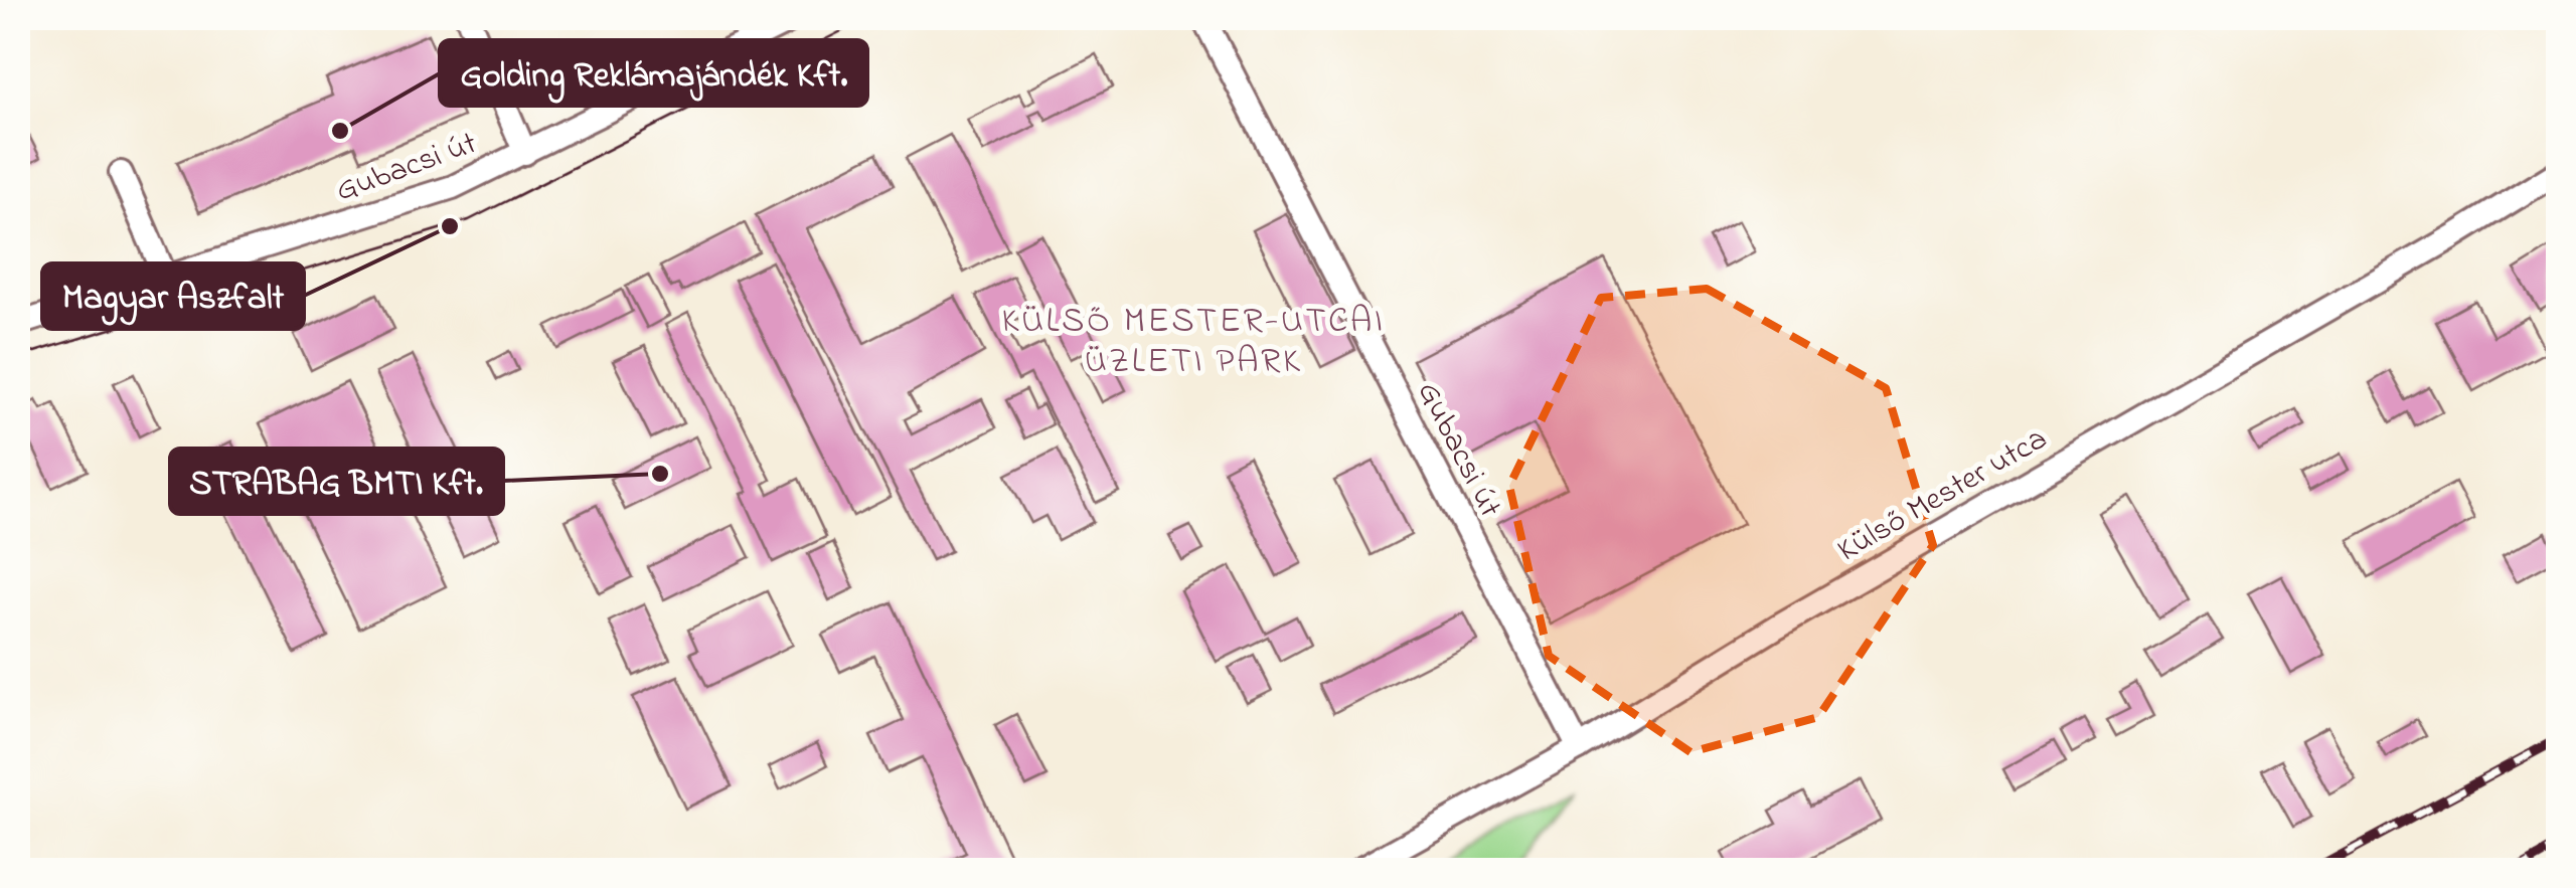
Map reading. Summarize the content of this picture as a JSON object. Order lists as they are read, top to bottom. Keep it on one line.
{"streets":{"street":["Gubacsi út","Külső Mester utca"]},"crossings":[["Gubacsi út","Külső Mester utca"]],"districts":["KÜLSŐ MESTER-UTCAI ÜZLETI PARK"],"places":["Golding Reklámajándék Kft.","Magyar Aszfalt","STRABAG BMTI Kft."]}
